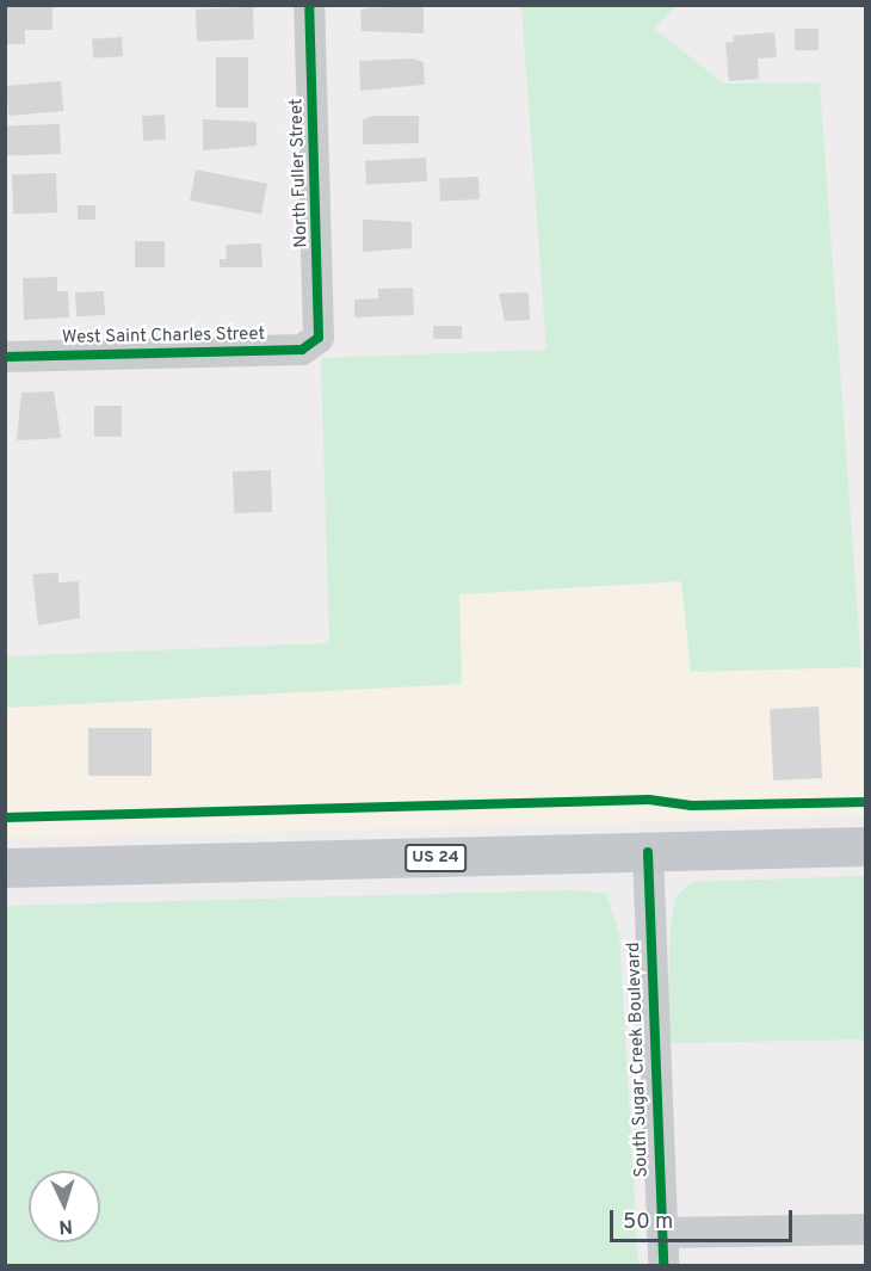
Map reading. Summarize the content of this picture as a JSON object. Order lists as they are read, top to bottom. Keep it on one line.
{"streets":{"main road":["US 24"],"street":["North Fuller Street","West Saint Charles Street","South Sugar Creek Boulevard"]},"crossings":[["North Fuller Street","West Saint Charles Street"],["US 24","South Sugar Creek Boulevard"]],"scale_bar":"50 m","north":"bottom"}
